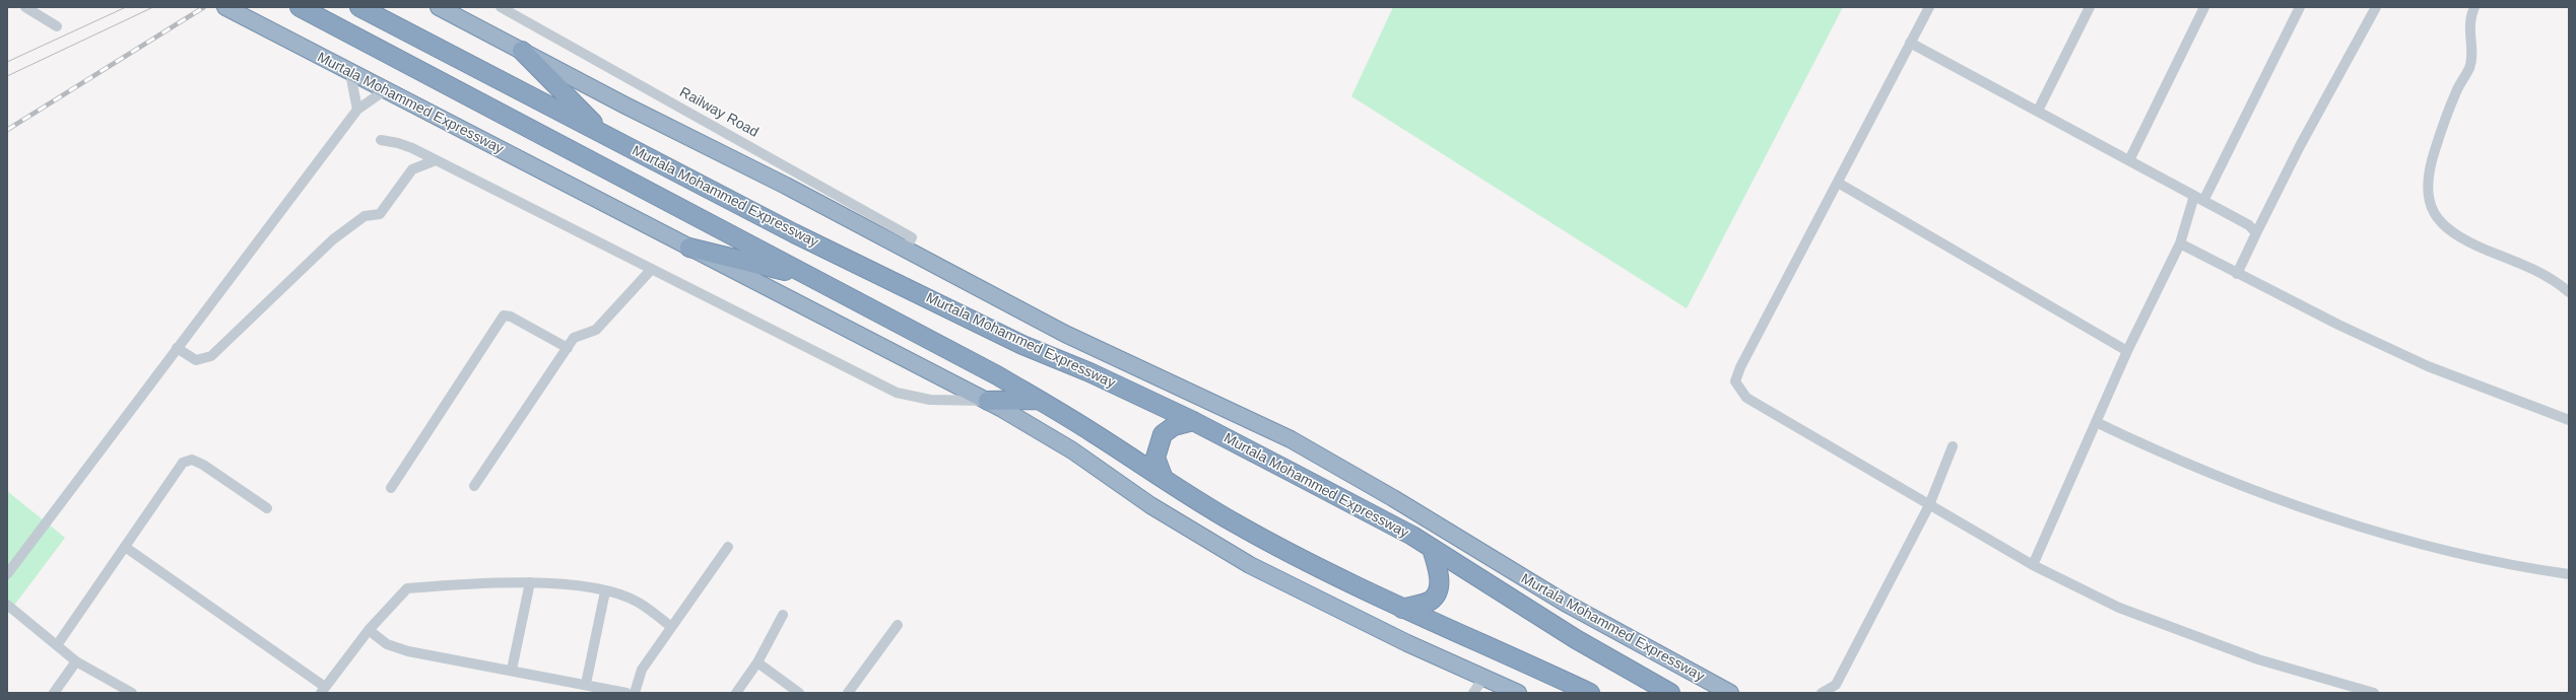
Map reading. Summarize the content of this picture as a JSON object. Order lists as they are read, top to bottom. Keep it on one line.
{"streets":{"highway":["Murtala Mohammed Expressway"],"street":["Railway Road"]},"crossings":[["Murtala Mohammed Expressway","Railway Road"]]}
